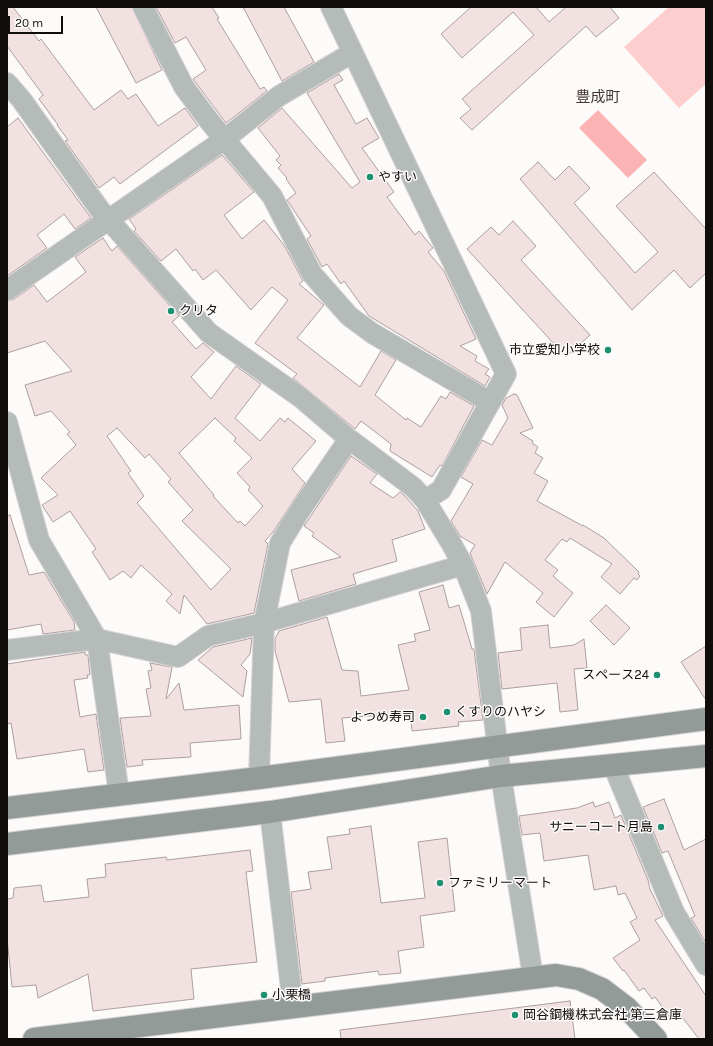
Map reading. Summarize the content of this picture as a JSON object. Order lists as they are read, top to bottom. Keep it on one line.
{"districts":["豊成町"],"places":["やすい","クリタ","市立愛知小学校","スペース24","くすりのハヤシ","よつめ寿司","サニーコート月島","ファミリーマート","小栗橋","岡谷鋼機株式会社 第三倉庫"],"scale_bar":"20 m"}
